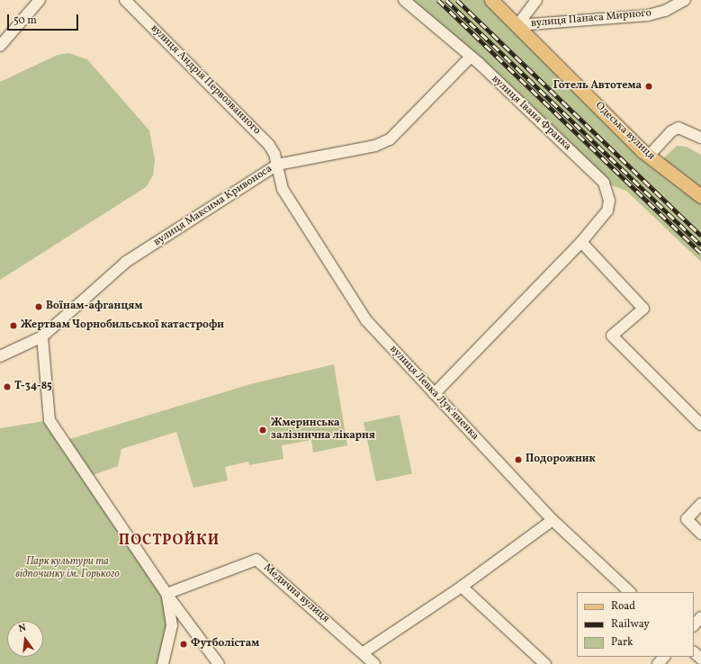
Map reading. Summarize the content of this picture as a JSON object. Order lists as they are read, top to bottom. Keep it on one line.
{"streets":{"main road":["Одеська вулиця"],"street":["вулиця Панаса Мирного","вулиця Андрія Первозванного","вулиця Івана Франка","вулиця Максима Кривоноса","вулиця Левка Лук'яненка","Медична вулиця"]},"crossings":[["вулиця Панаса Мирного","Одеська вулиця"],["вулиця Андрія Первозванного","вулиця Максима Кривоноса"],["вулиця Андрія Первозванного","вулиця Левка Лук'яненка"],["вулиця Івана Франка","вулиця Максима Кривоноса"],["вулиця Івана Франка","вулиця Левка Лук'яненка"],["вулиця Максима Кривоноса","вулиця Левка Лук'яненка"]],"districts":["ПОСТРОЙКИ"],"parks":["Парк культури та відпочинку ім. Горького"],"places":["Готель Автотема","Воїнам-афганцям","Жертвам Чорнобильської катастрофи","Т-34-85","Жмеринська залізнична лікарня","Подорожник","Футболістам"],"legend":["Road","Railway","Park"],"scale_bar":"50 m","north":"top"}
